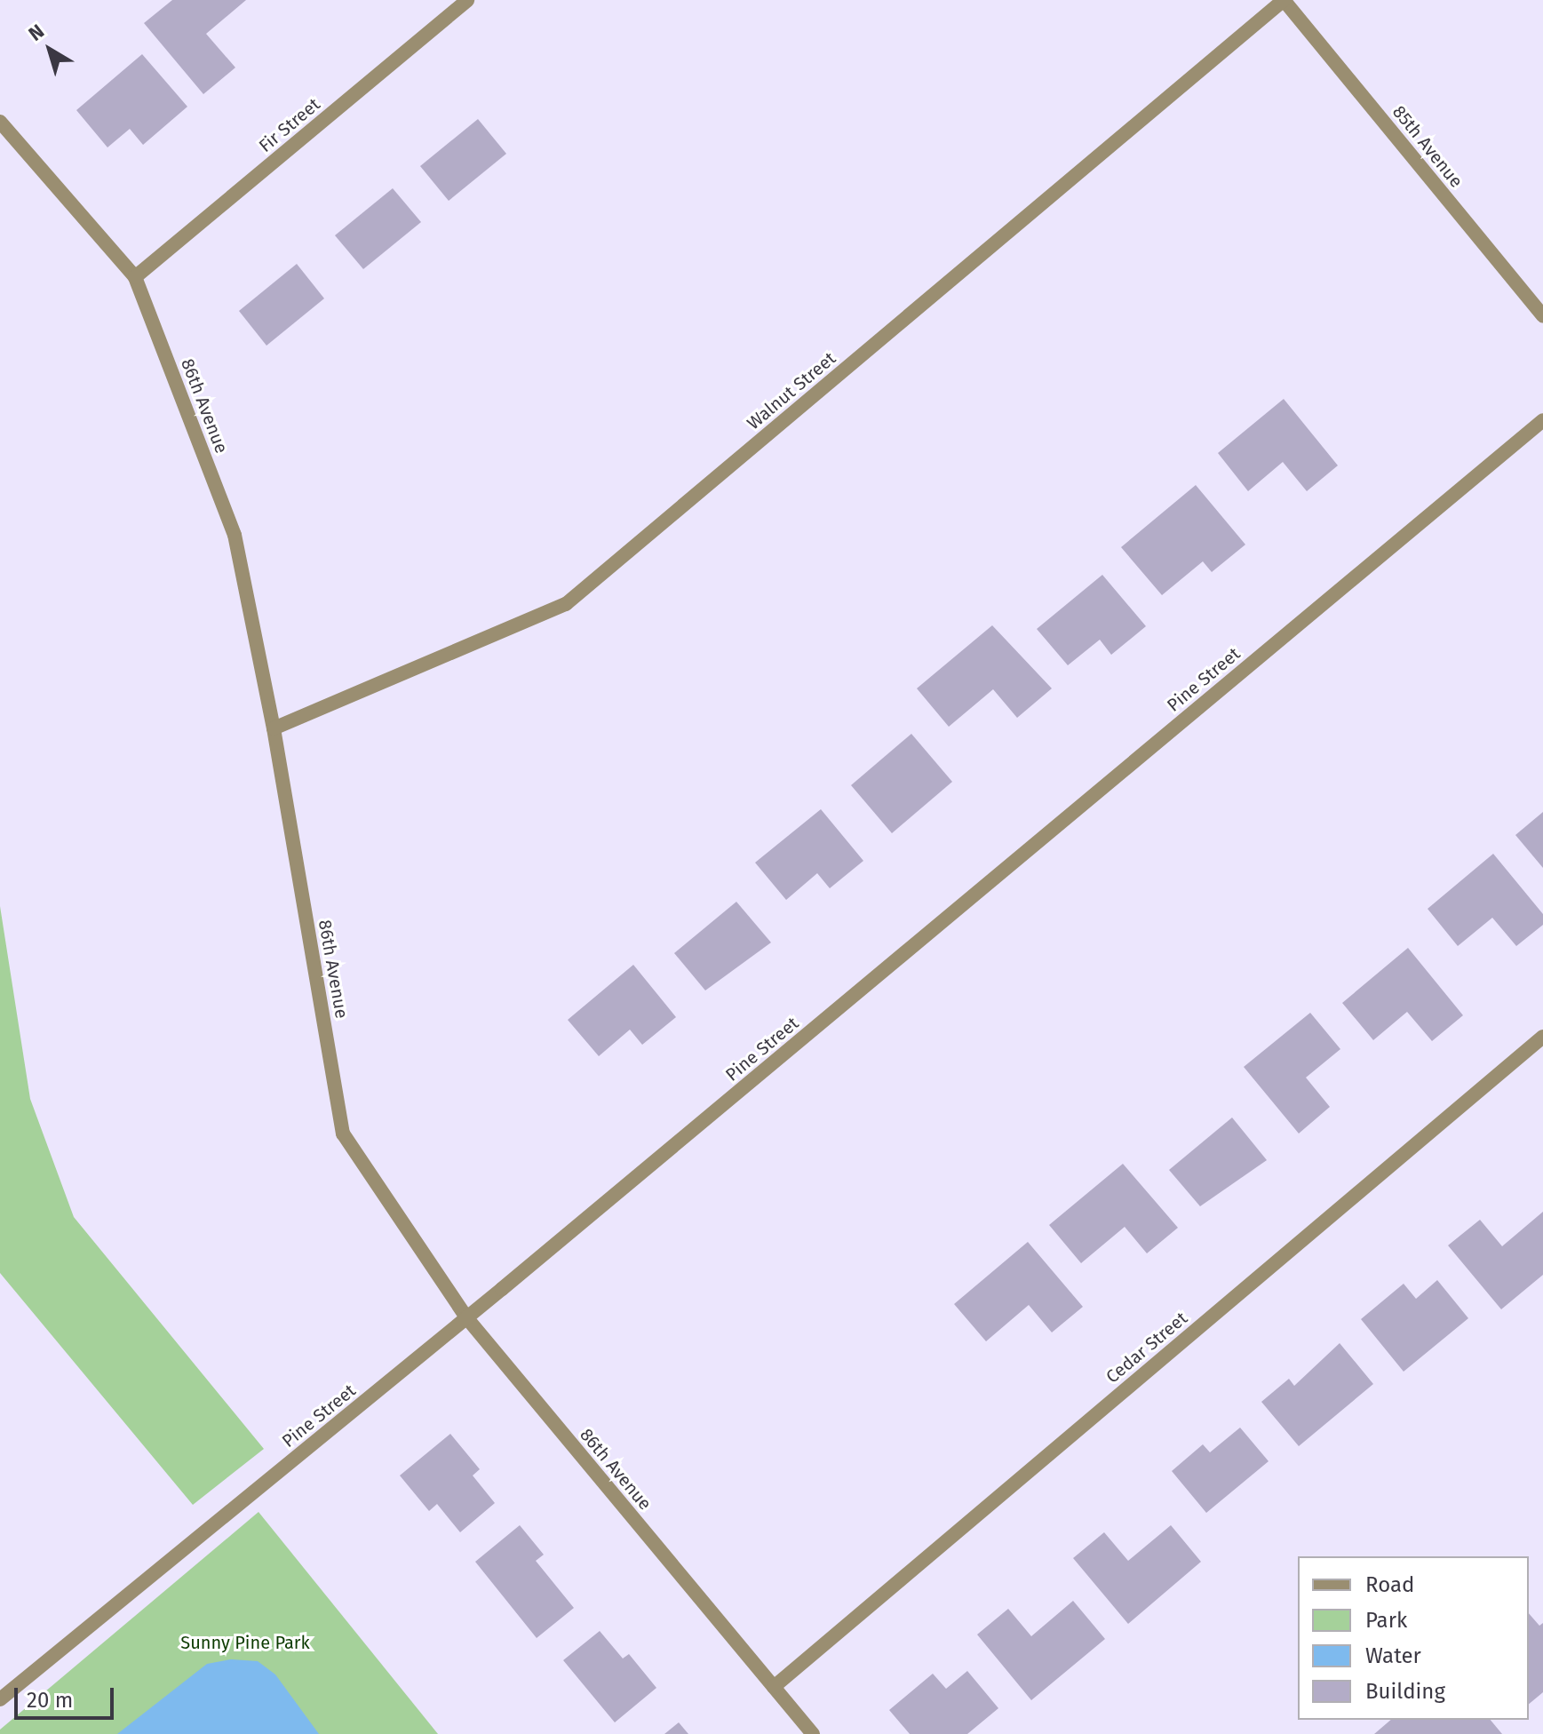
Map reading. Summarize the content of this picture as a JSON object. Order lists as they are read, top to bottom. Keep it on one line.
{"streets":{"street":["Fir Street","85th Avenue","Walnut Street","86th Avenue","Pine Street","Cedar Street"]},"crossings":[["Fir Street","86th Avenue"],["85th Avenue","Walnut Street"],["Walnut Street","86th Avenue"],["86th Avenue","Pine Street"],["86th Avenue","Cedar Street"]],"parks":["Sunny Pine Park"],"legend":["Road","Park","Water","Building"],"scale_bar":"20 m","north":"top left"}
